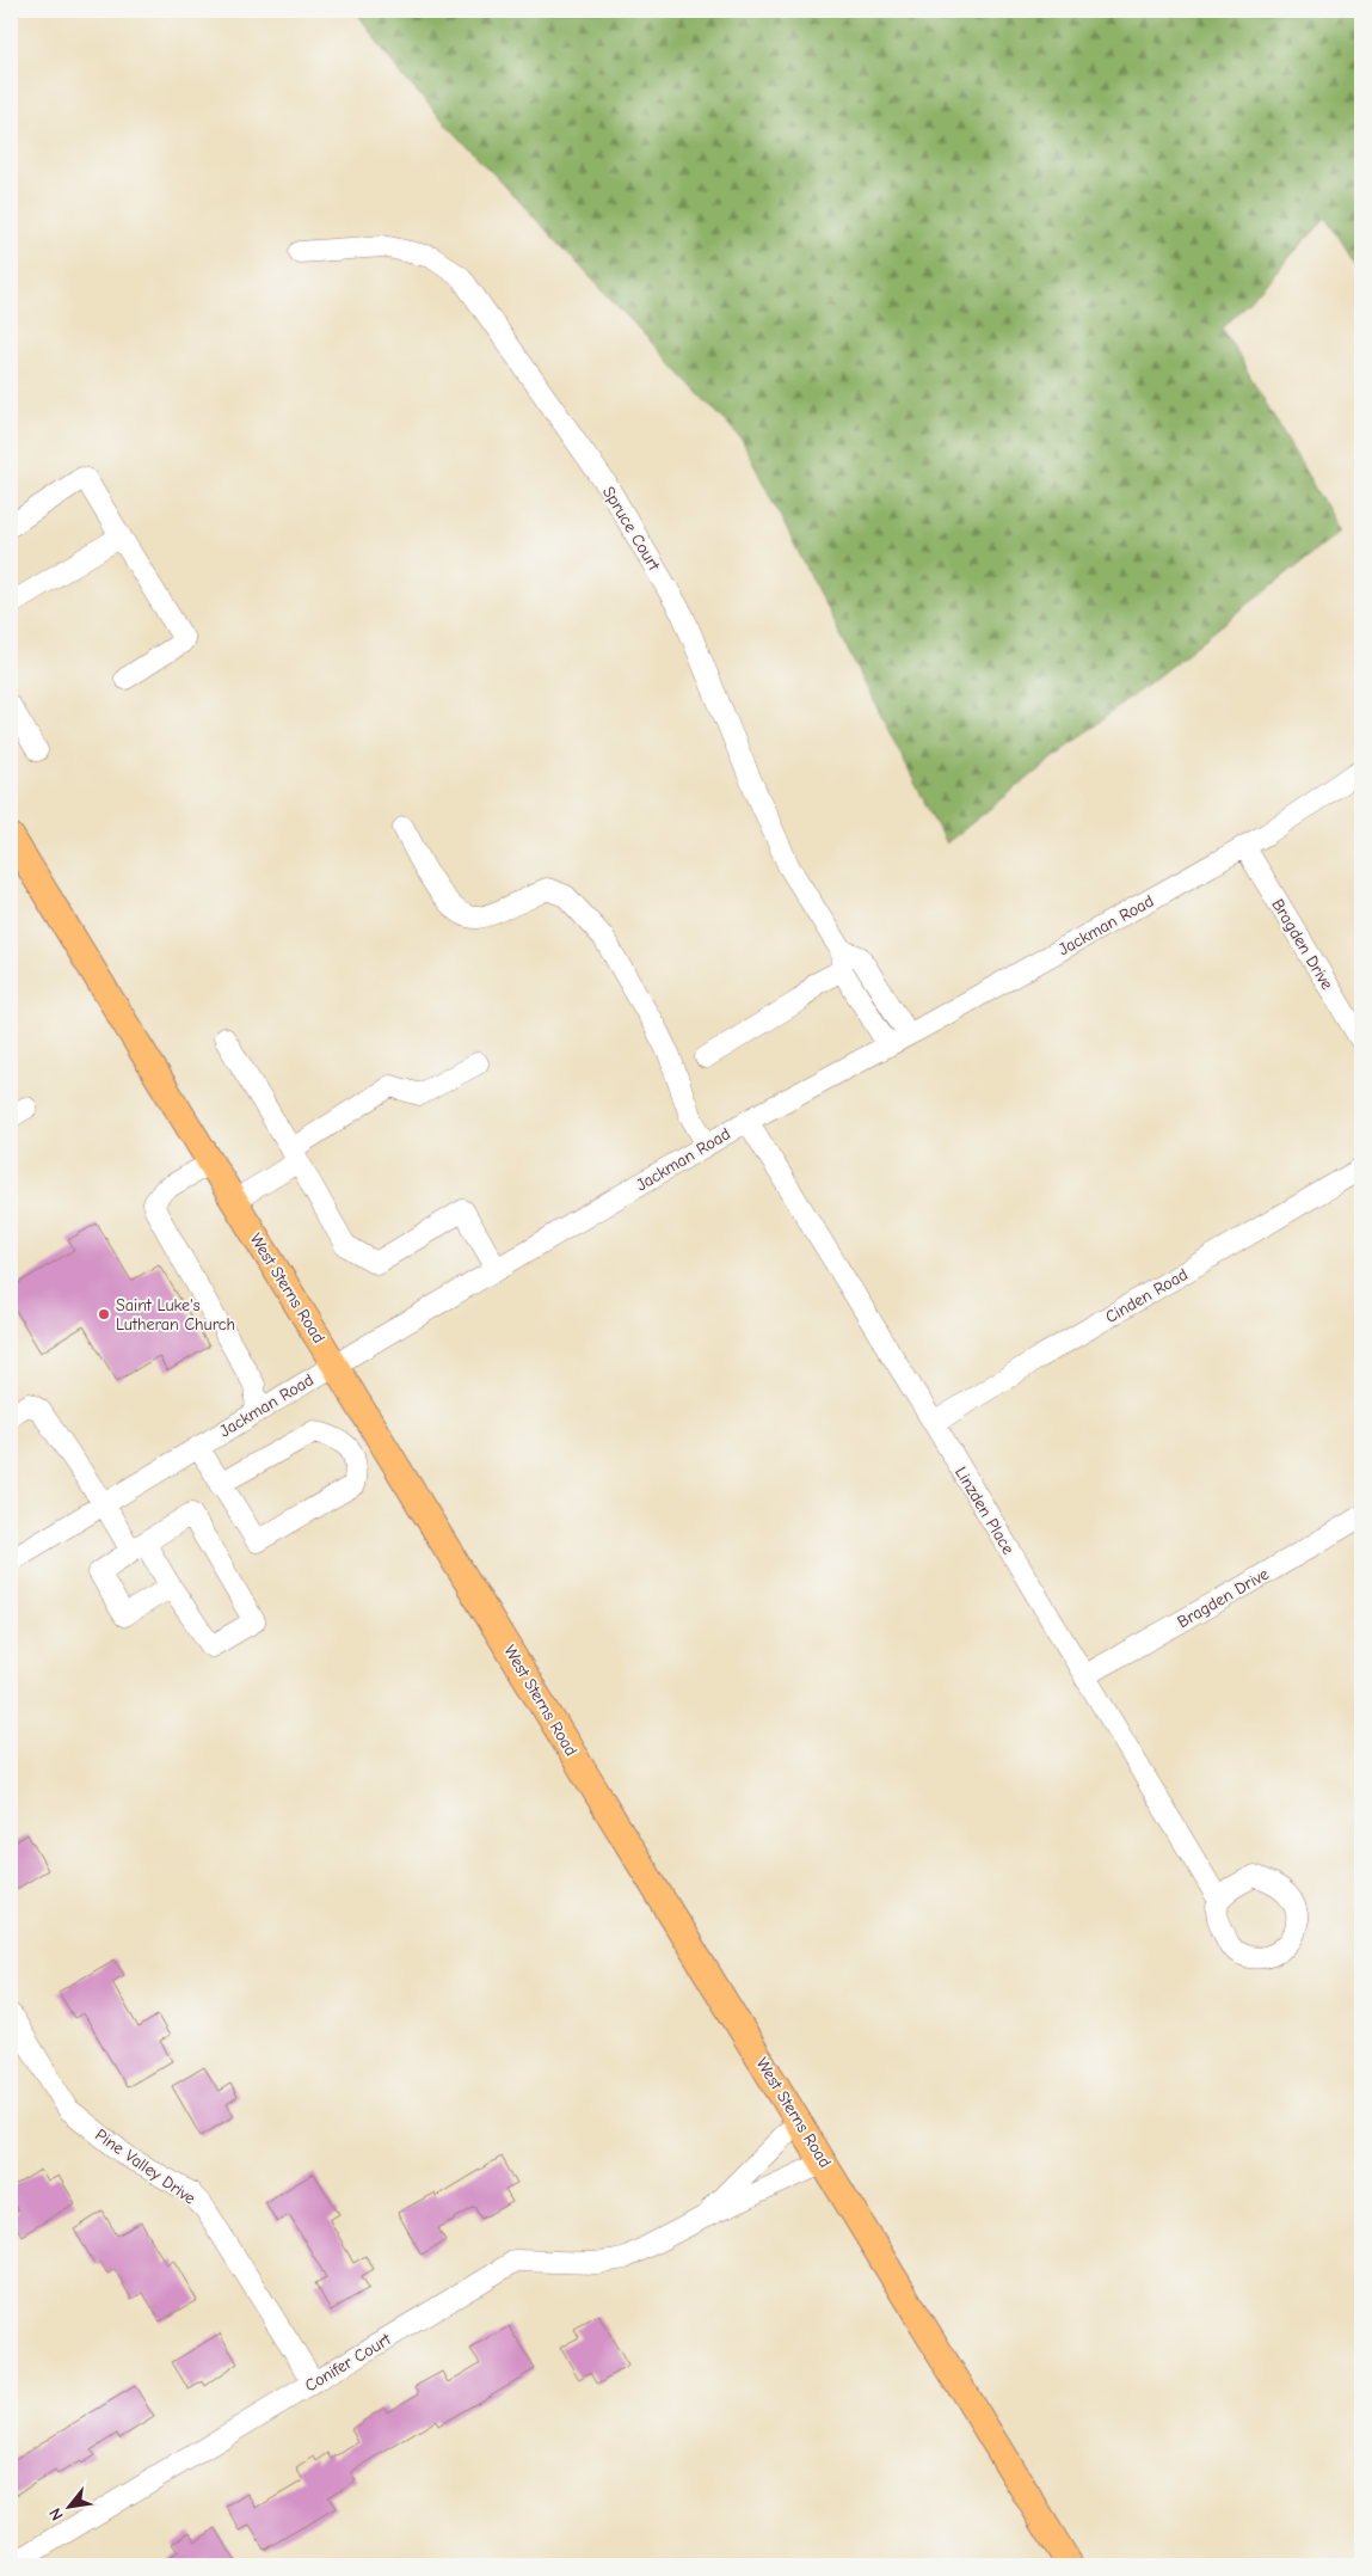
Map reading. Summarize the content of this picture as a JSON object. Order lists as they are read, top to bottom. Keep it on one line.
{"streets":{"main road":["West Sterns Road"],"street":["Spruce Court","Jackman Road","Bragden Drive","Cinden Road","Linzden Place","Pine Valley Drive","Conifer Court"]},"crossings":[["Spruce Court","Jackman Road"],["Jackman Road","Bragden Drive"],["Jackman Road","West Sterns Road"],["Jackman Road","Linzden Place"],["Bragden Drive","Linzden Place"],["West Sterns Road","Conifer Court"],["Cinden Road","Linzden Place"],["Pine Valley Drive","Conifer Court"]],"places":["Saint Luke's Lutheran Church"],"north":"bottom left"}
